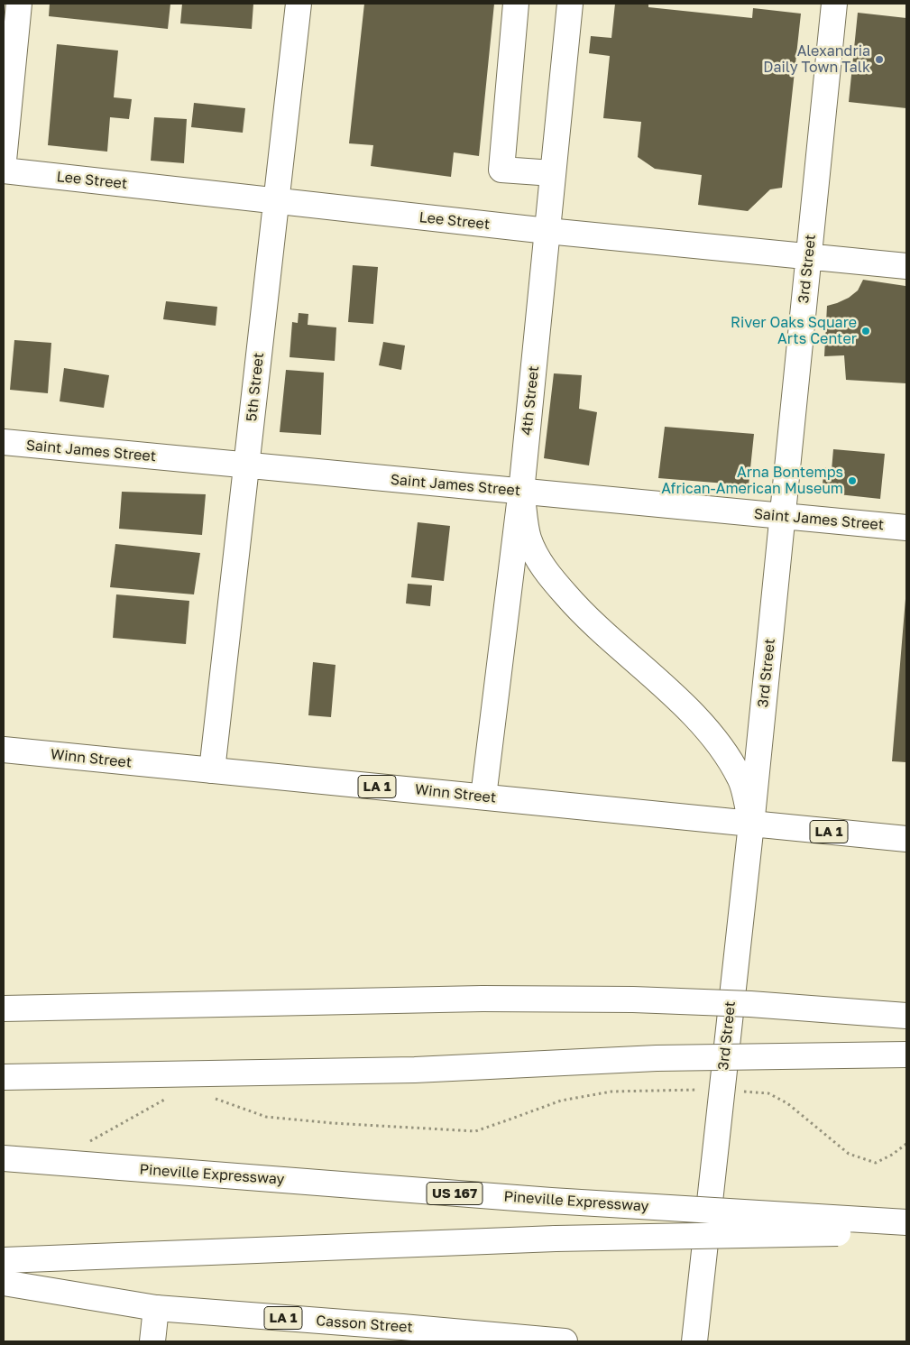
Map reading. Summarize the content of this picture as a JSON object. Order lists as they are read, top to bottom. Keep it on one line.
{"streets":{"main road":["Lee Street","3rd Street","5th Street","4th Street","Saint James Street","Winn Street","LA 1","Pineville Expressway","US 167","Casson Street"]},"crossings":[["Lee Street","3rd Street"],["Lee Street","5th Street"],["Lee Street","4th Street"],["3rd Street","Saint James Street"],["3rd Street","Winn Street"],["5th Street","Saint James Street"],["5th Street","Winn Street"],["4th Street","Saint James Street"],["4th Street","Winn Street"]],"places":["Alexandria Daily Town Talk","River Oaks Square Arts Center","Arna Bontemps African-American Museum"]}
